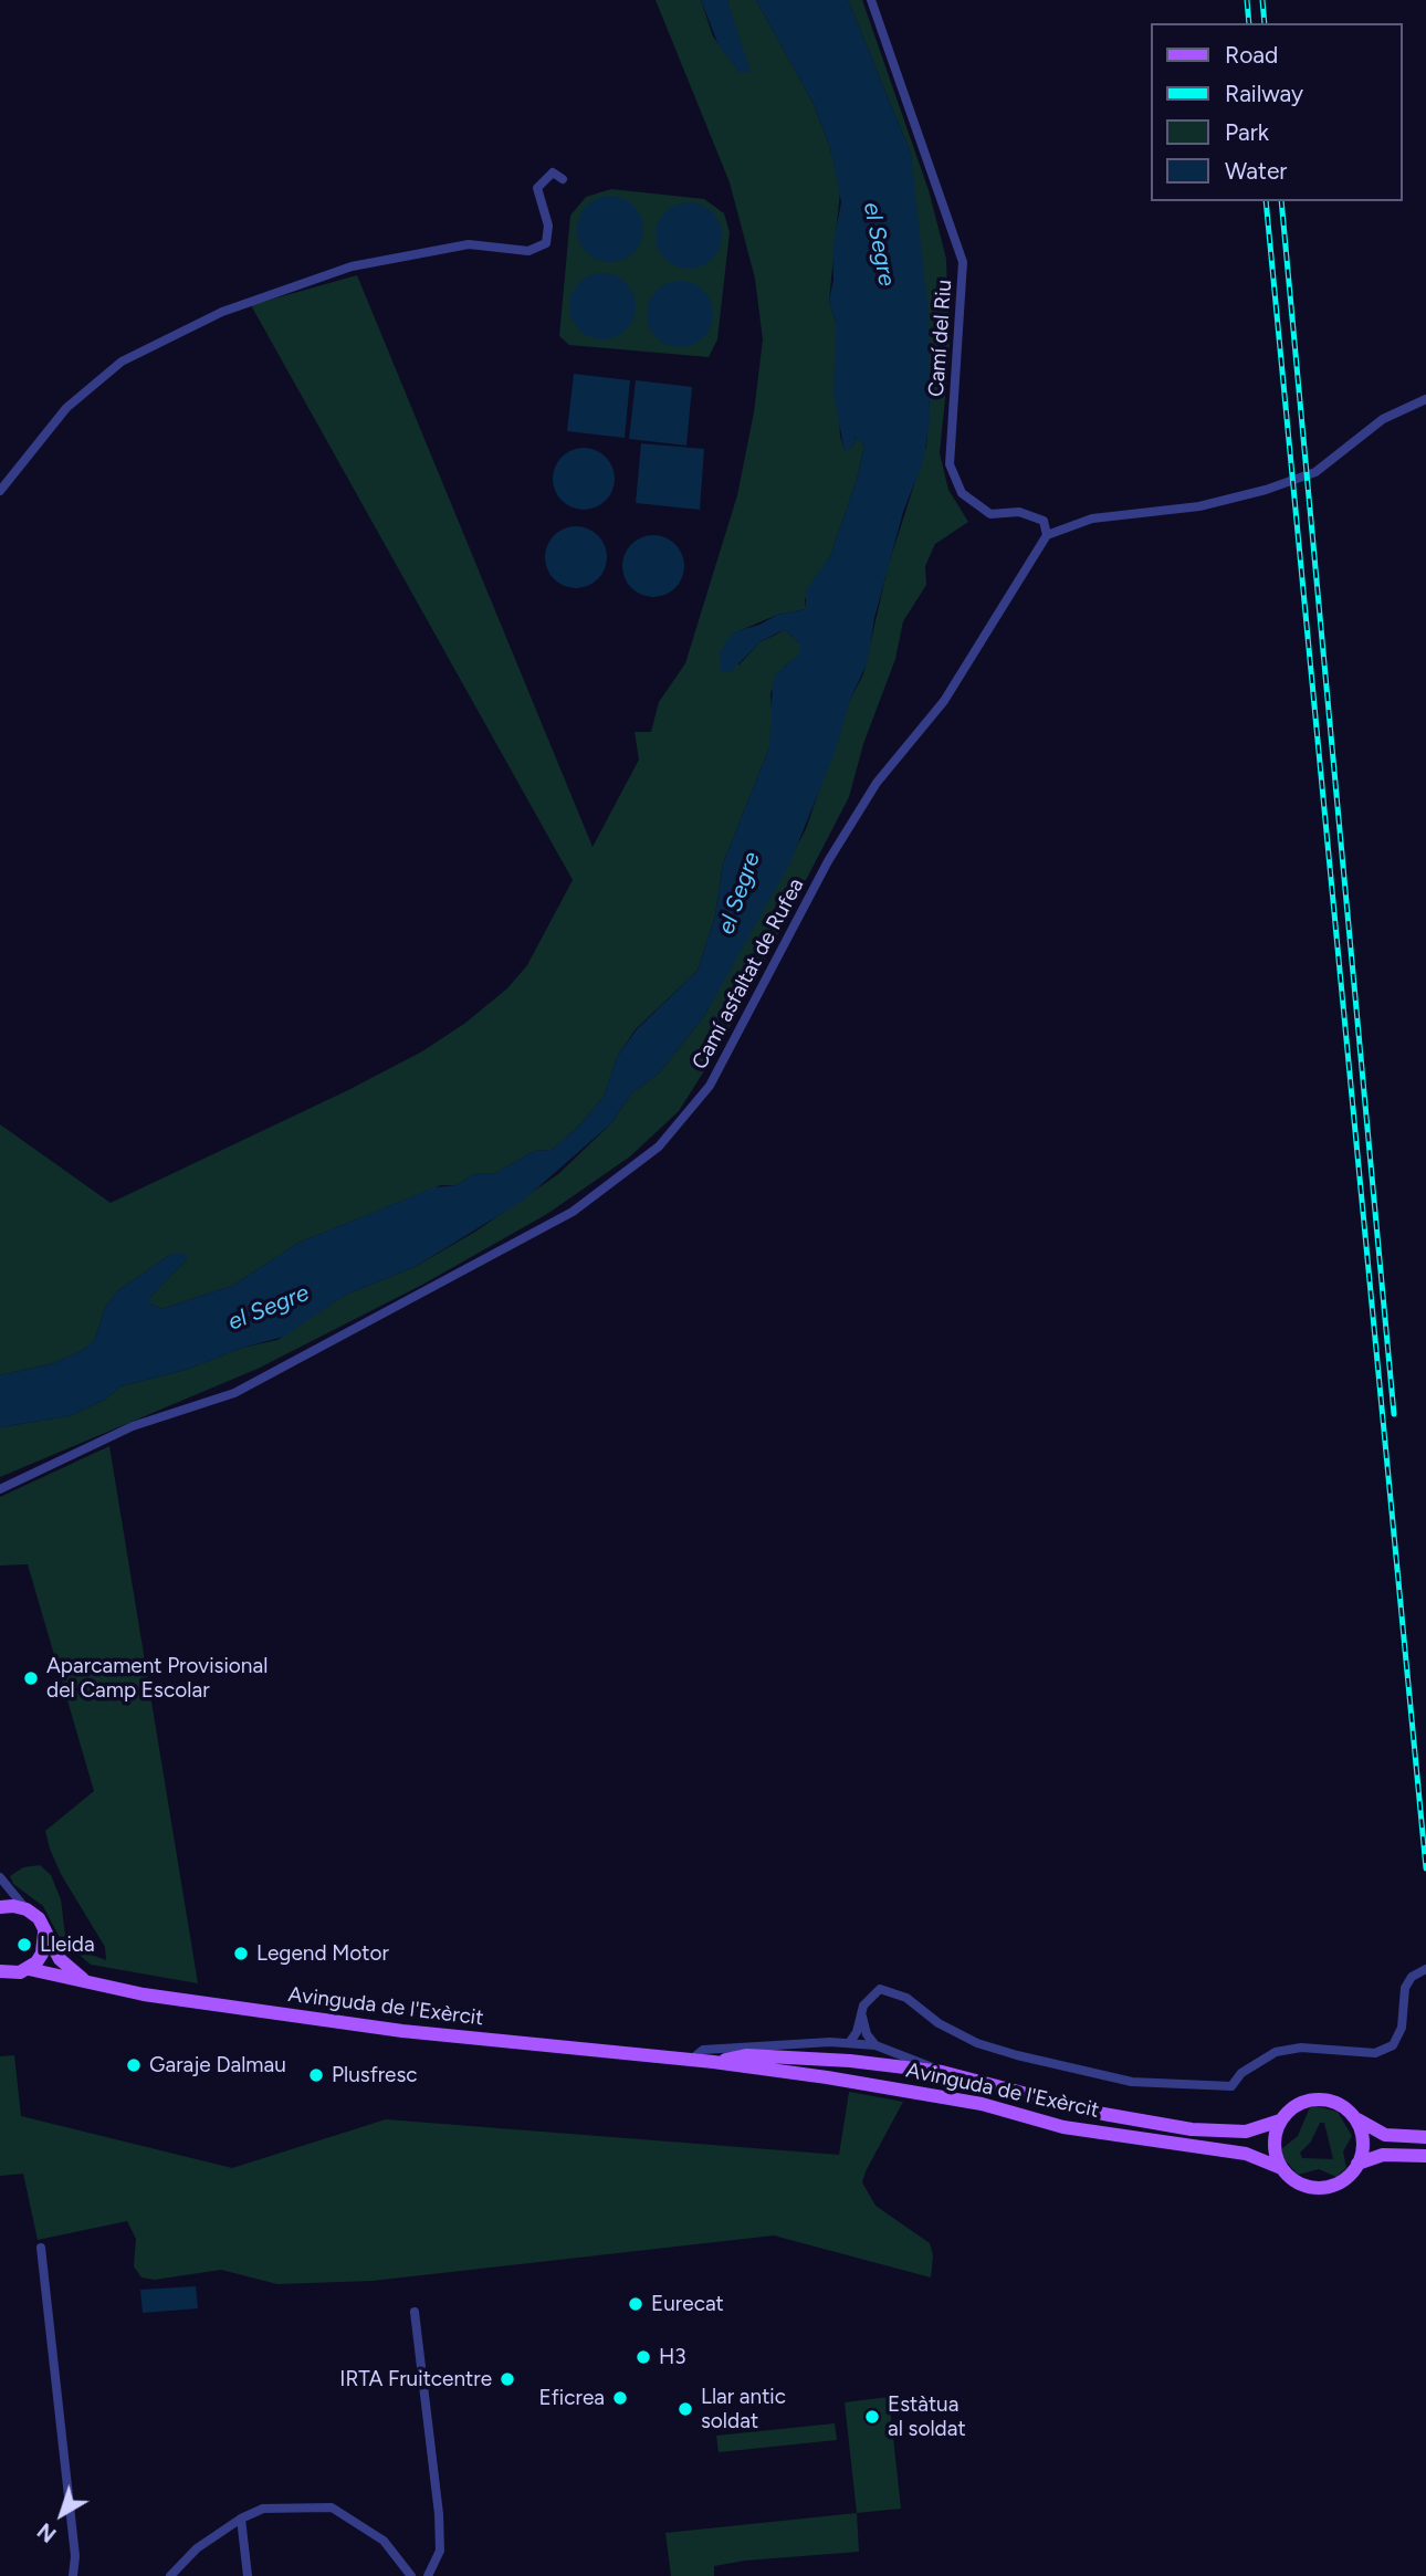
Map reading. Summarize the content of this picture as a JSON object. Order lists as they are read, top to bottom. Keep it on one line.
{"streets":{"main road":["Avinguda de l'Exèrcit"],"street":["Camí del Riu","Camí asfaltat de Rufea"]},"crossings":[["Camí del Riu","Camí asfaltat de Rufea"]],"water":["el Segre"],"places":["Aparcament Provisional del Camp Escolar","Lleida","Legend Motor","Garaje Dalmau","Plusfresc","Eurecat","H3","IRTA Fruitcentre","Eficrea","Llar antic soldat","Estàtua al soldat"],"legend":["Road","Railway","Park","Water"],"north":"bottom left"}
